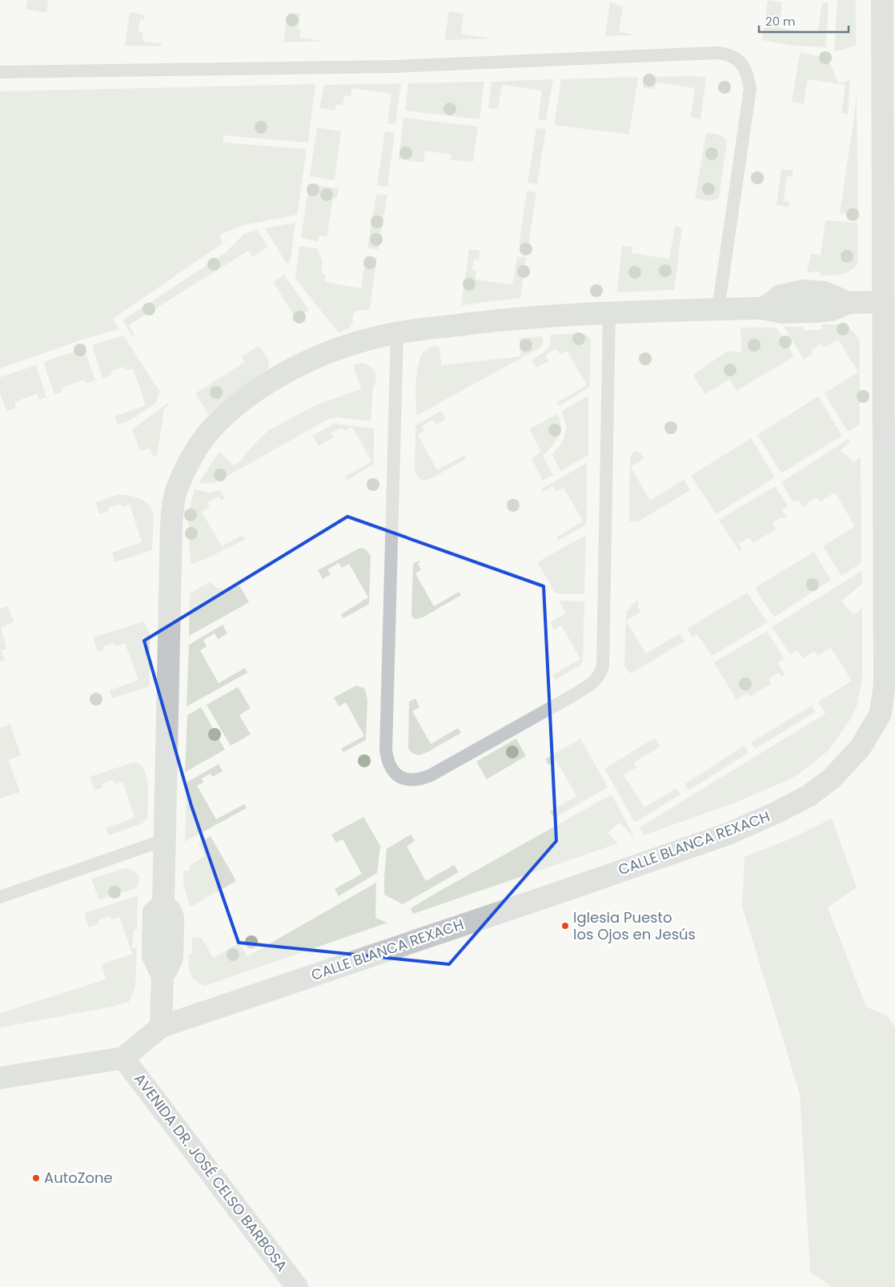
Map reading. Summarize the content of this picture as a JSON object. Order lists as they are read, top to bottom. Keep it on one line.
{"streets":{"street":["CALLE BLANCA REXACH","AVENIDA DR. JOSÉ CELSO BARBOSA"]},"crossings":[["CALLE BLANCA REXACH","AVENIDA DR. JOSÉ CELSO BARBOSA"]],"places":["Iglesia Puesto los Ojos en Jesús","AutoZone"],"scale_bar":"20 m"}
